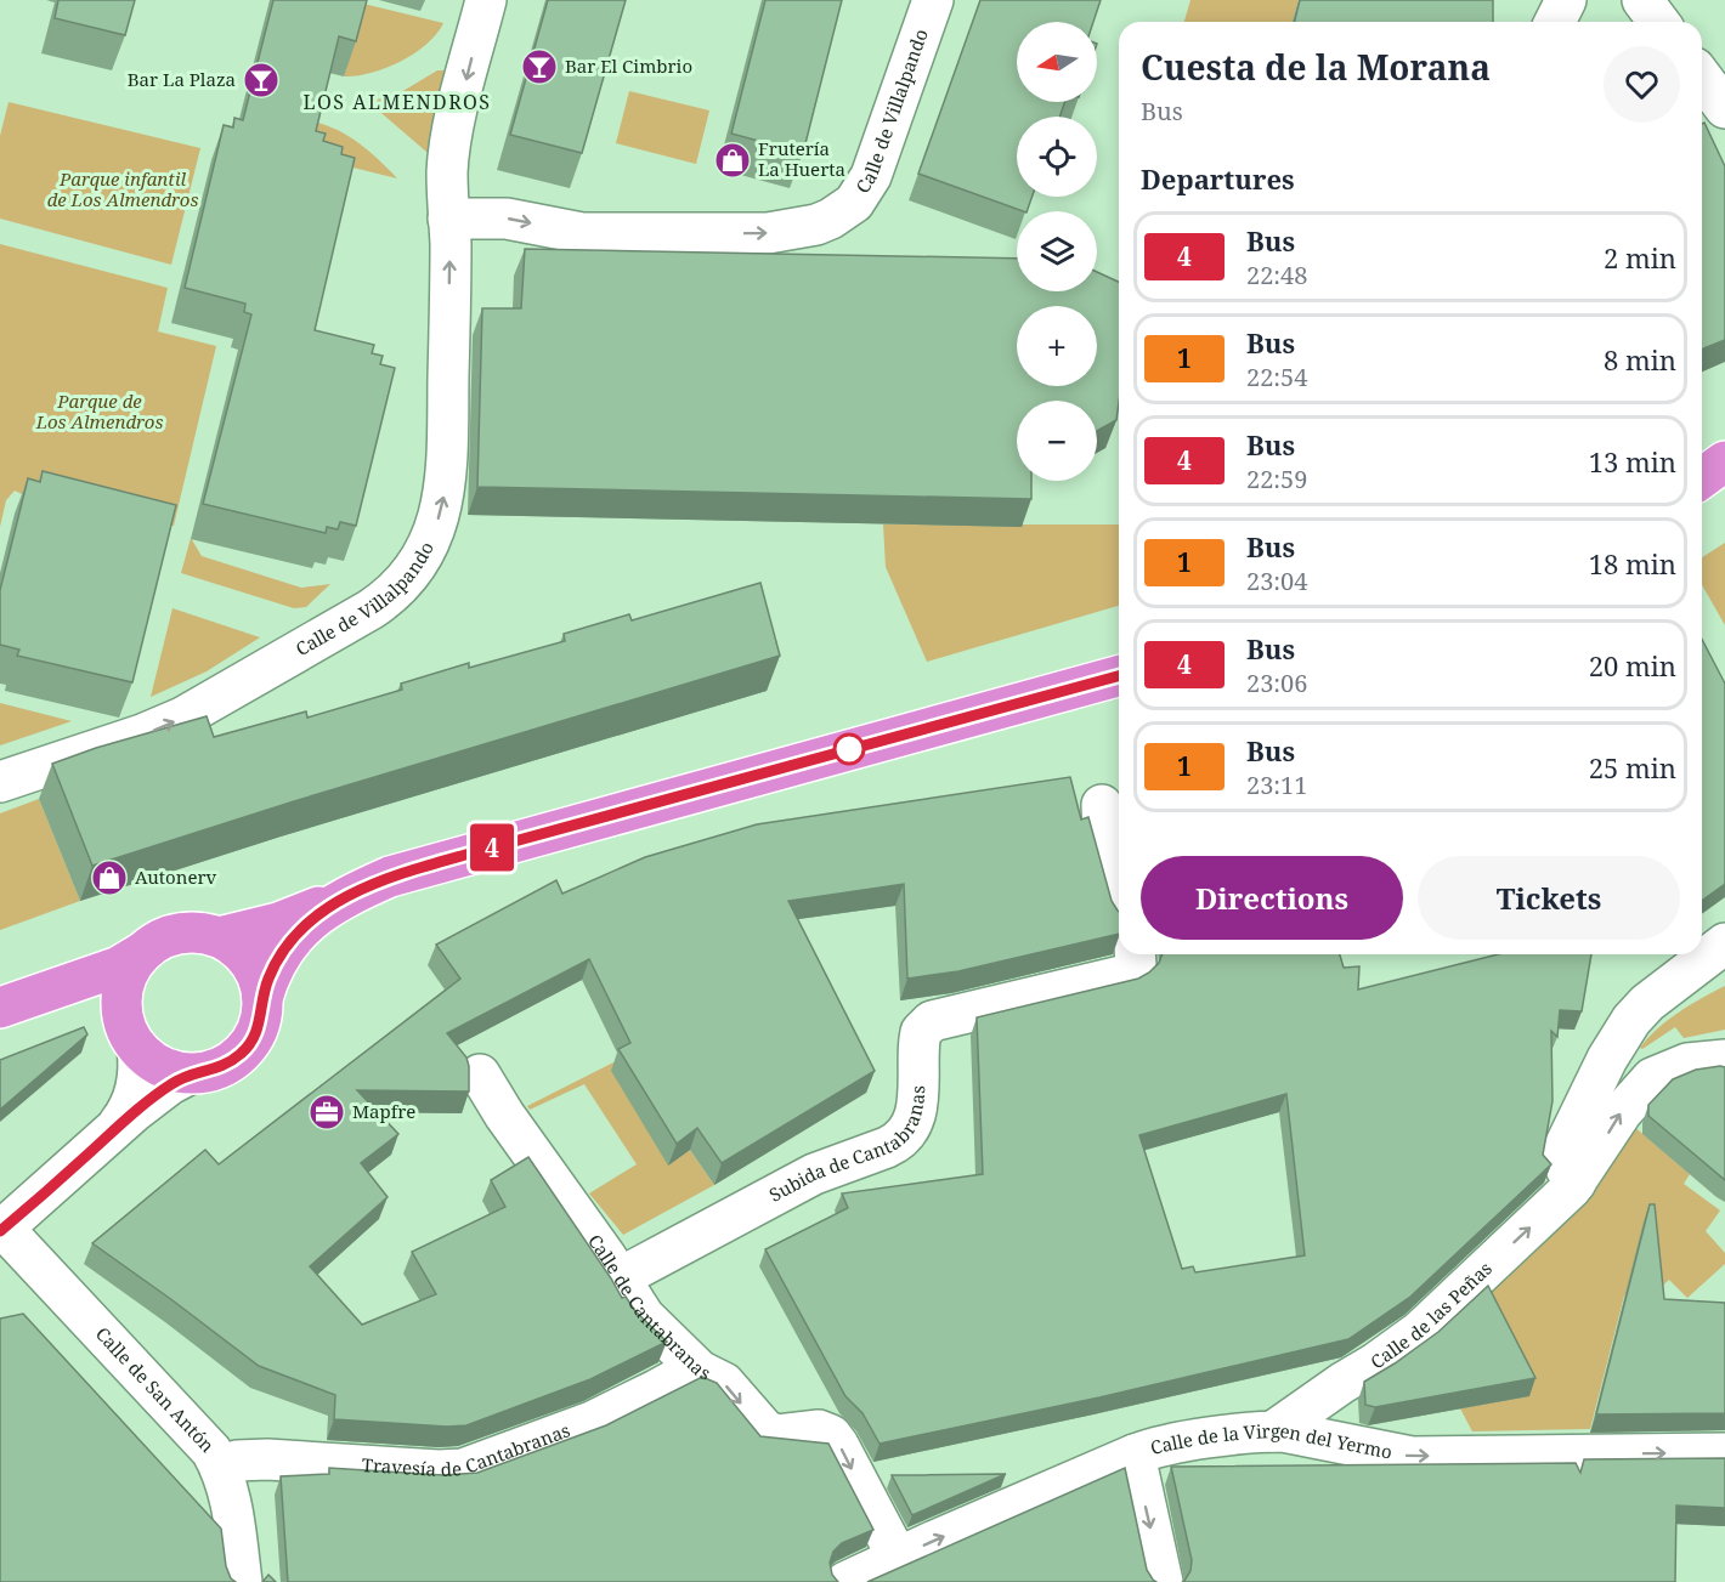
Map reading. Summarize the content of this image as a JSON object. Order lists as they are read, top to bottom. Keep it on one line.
{"streets":{"street":["Calle de Villalpando","Subida de Cantabranas","Calle de Cantabranas","Calle de las Peñas","Calle de San Antón","Travesía de Cantabranas","Calle de la Virgen del Yermo"]},"crossings":[["Subida de Cantabranas","Calle de Cantabranas"],["Calle de Cantabranas","Travesía de Cantabranas"],["Calle de Cantabranas","Calle de la Virgen del Yermo"],["Calle de las Peñas","Calle de la Virgen del Yermo"],["Calle de San Antón","Travesía de Cantabranas"]],"one_way":["Calle de Cantabranas","Calle de las Peñas","Calle de la Virgen del Yermo"],"districts":["LOS ALMENDROS"],"parks":["Parque infantil de Los Almendros","Parque de Los Almendros"],"places":{"bar":["Bar El Cimbrio","Bar La Plaza"],"shop":["Frutería La Huerta","Autonerv"],"office":["Mapfre"]},"lines":["bus line 4"],"north":"left","page":{"on_map":"4","map_buttons":["+","−"],"heading":[["Cuesta de la Morana","Bus"],"Departures"],"list":[{"mark":"4","name":"Bus","note":"22:48","value":"2 min"},{"mark":"1","name":"Bus","note":"22:54","value":"8 min"},{"mark":"4","name":"Bus","note":"22:59","value":"13 min"},{"mark":"1","name":"Bus","note":"23:04","value":"18 min"},{"mark":"4","name":"Bus","note":"23:06","value":"20 min"},{"mark":"1","name":"Bus","note":"23:11","value":"25 min"}],"buttons":["Directions","Tickets"]}}
